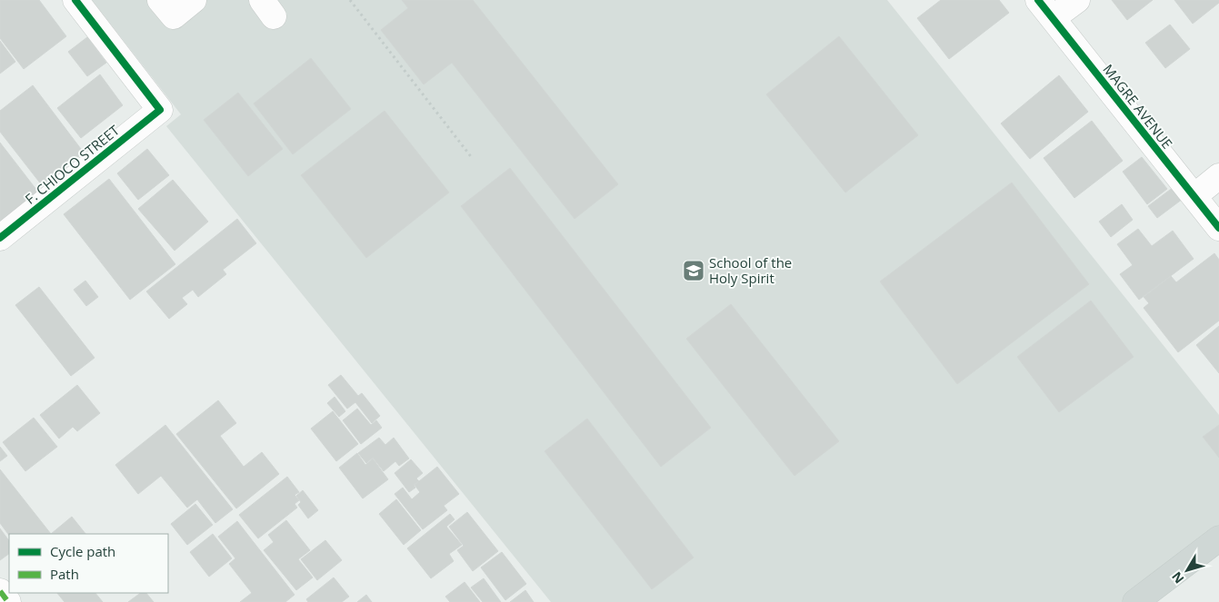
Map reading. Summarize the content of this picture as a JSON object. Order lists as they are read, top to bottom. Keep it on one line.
{"streets":{"street":["MAGRE AVENUE","F. CHIOCO STREET"]},"places":{"school or university":["School of the Holy Spirit"]},"legend":["Cycle path","Path"],"north":"bottom left"}
